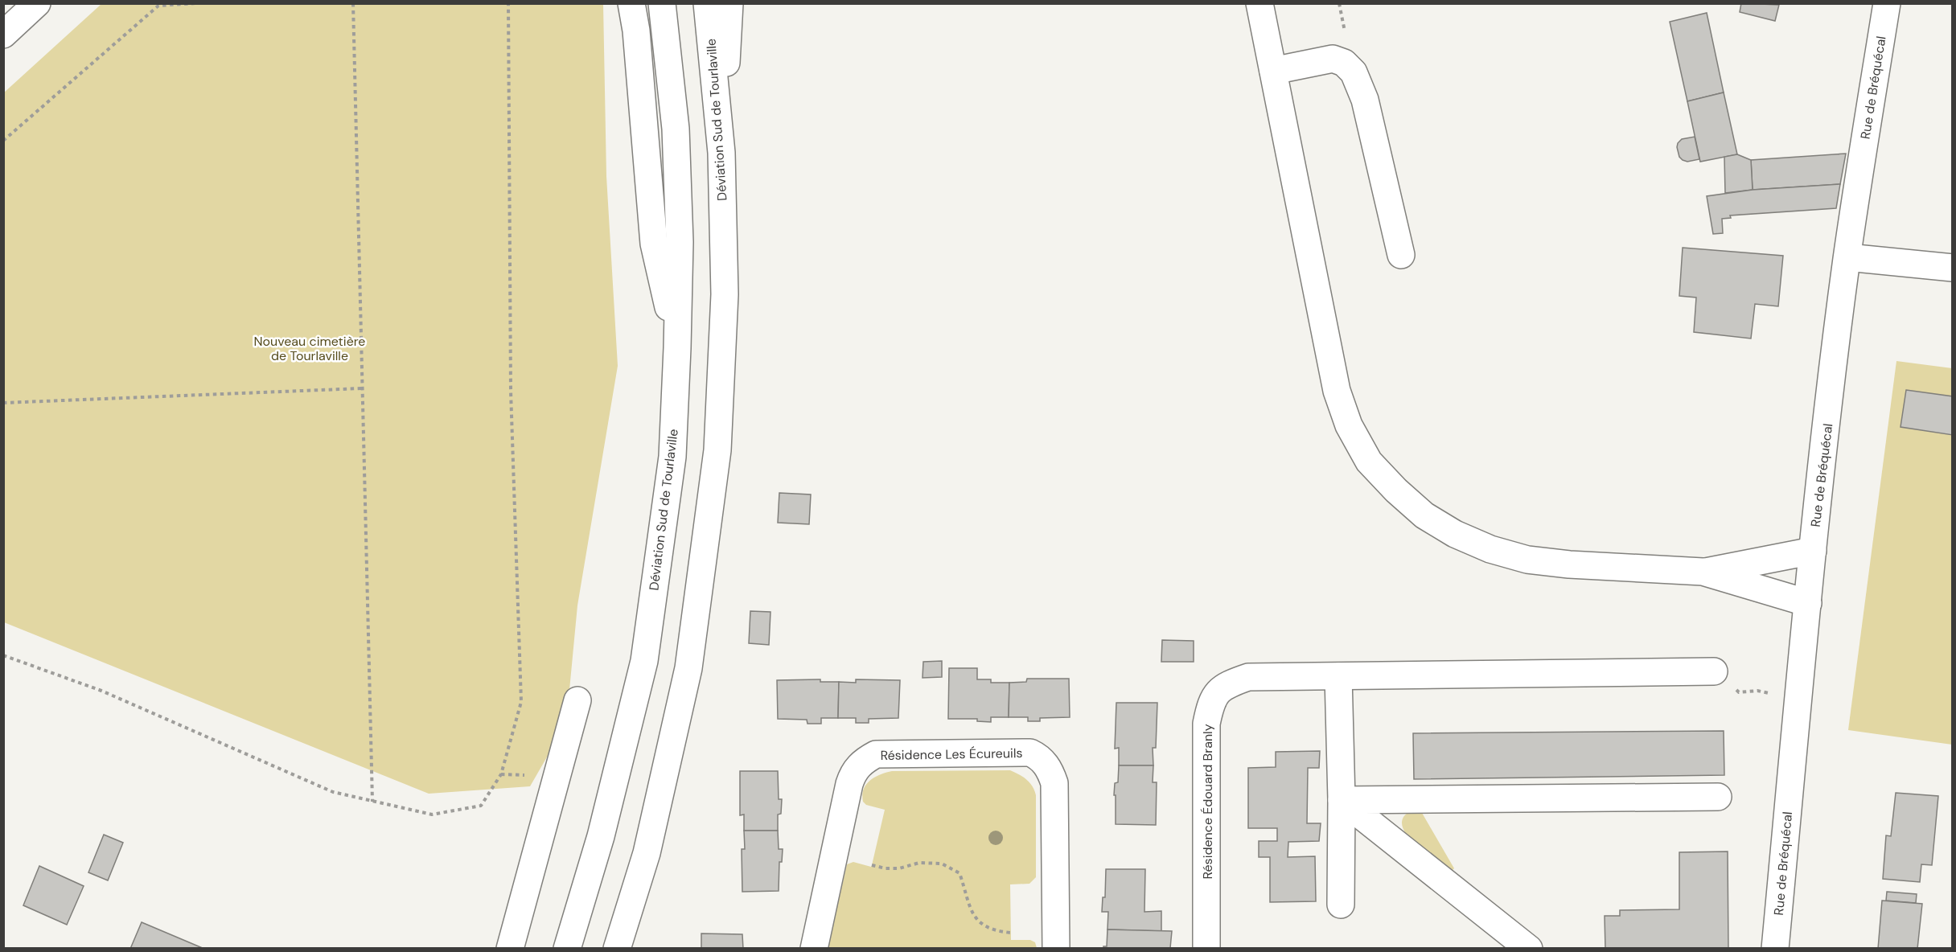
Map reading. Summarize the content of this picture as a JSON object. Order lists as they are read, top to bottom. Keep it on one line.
{"streets":{"main road":["Rue de Bréquécal","Déviation Sud de Tourlaville","Résidence Les Écureuils","Résidence Édouard Branly"]},"parks":["Nouveau cimetière de Tourlaville"]}
